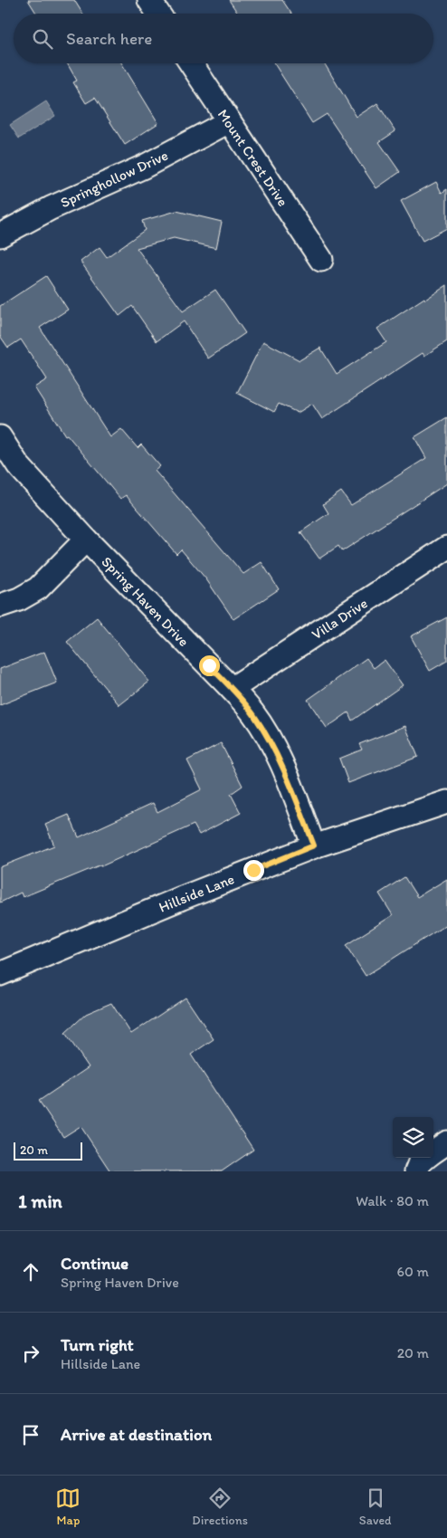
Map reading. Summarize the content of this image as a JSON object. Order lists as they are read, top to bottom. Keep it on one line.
{"streets":{"street":["Mount Crest Drive","Springhollow Drive","Spring Haven Drive","Villa Drive","Hillside Lane"]},"crossings":[["Mount Crest Drive","Springhollow Drive"],["Spring Haven Drive","Villa Drive"],["Spring Haven Drive","Hillside Lane"]],"scale_bar":"20 m","page":{"search":"Search here","scale":"20 m","heading":["1 min","Walk · 80 m"],"list":[["Continue","Spring Haven Drive","60 m"],["Turn right","Hillside Lane","20 m"],"Arrive at destination"],"nav":["Map","Directions","Saved"]}}
